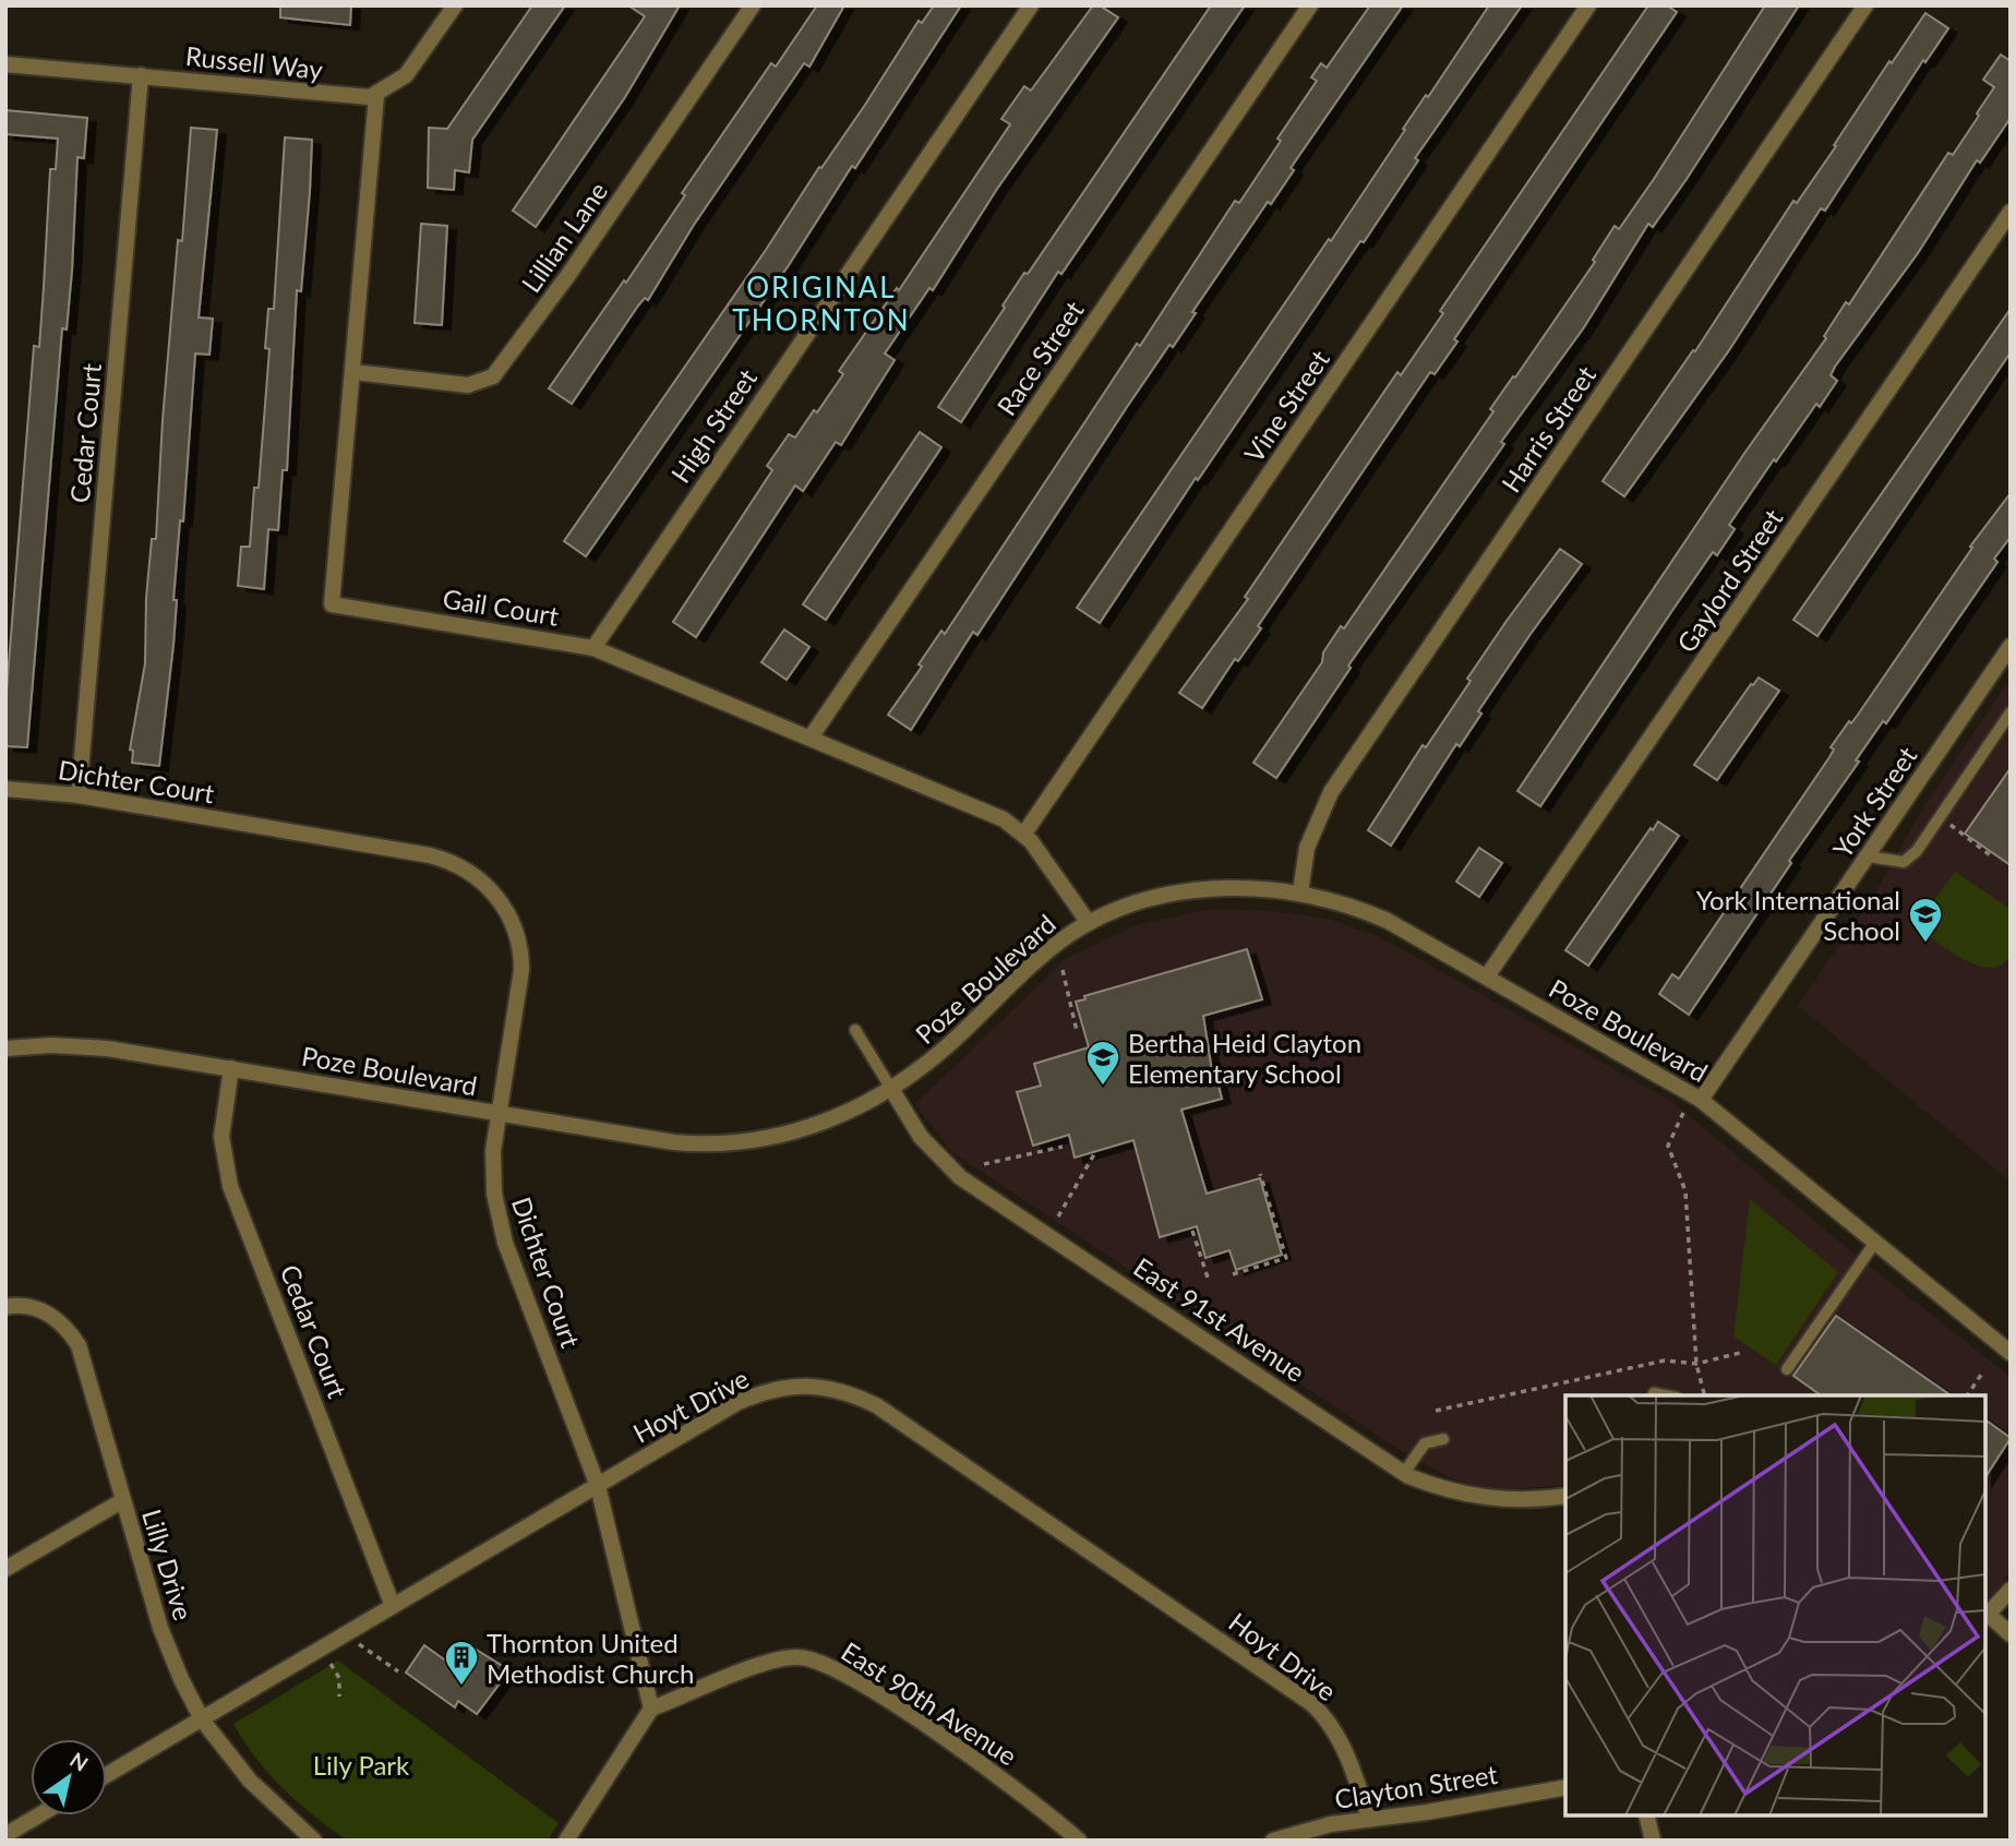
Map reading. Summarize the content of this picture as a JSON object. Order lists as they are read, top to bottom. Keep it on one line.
{"streets":{"street":["Russell Way","Lillian Lane","Race Street","Vine Street","High Street","Harris Street","Cedar Court","Gaylord Street","Gail Court","Dichter Court","York Street","Poze Boulevard","East 91st Avenue","Hoyt Drive","Lilly Drive","East 90th Avenue","Clayton Street"]},"crossings":[["Russell Way","Cedar Court"],["Russell Way","Gail Court"],["Lillian Lane","Gail Court"],["Race Street","Gail Court"],["Vine Street","Gail Court"],["High Street","Gail Court"],["Harris Street","Poze Boulevard"],["Cedar Court","Dichter Court"],["Cedar Court","Poze Boulevard"],["Cedar Court","Hoyt Drive"],["Gaylord Street","Poze Boulevard"],["Gail Court","Poze Boulevard"],["Dichter Court","Poze Boulevard"],["Dichter Court","Hoyt Drive"],["Dichter Court","East 90th Avenue"],["York Street","Poze Boulevard"],["Poze Boulevard","East 91st Avenue"],["Hoyt Drive","Lilly Drive"],["Hoyt Drive","Clayton Street"]],"districts":["ORIGINAL THORNTON"],"parks":["Lily Park"],"places":{"school or university":["York International School","Bertha Heid Clayton Elementary School"],"building":["Thornton United Methodist Church"]},"north":"top right"}
